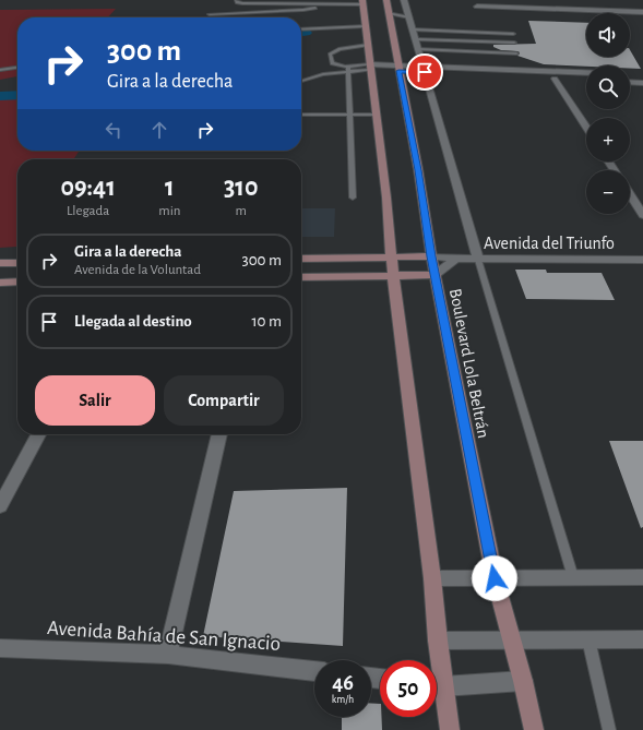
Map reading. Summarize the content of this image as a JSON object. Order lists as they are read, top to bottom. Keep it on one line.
{"streets":{"main road":["Boulevard Lola Beltrán"],"street":["Avenida del Triunfo","Avenida Bahía de San Ignacio"]},"crossings":[["Avenida del Triunfo","Boulevard Lola Beltrán"]],"page":{"map_buttons":["+","−"],"turn":["300 m","Gira a la derecha"],"eta":["09:41","Llegada","1","min","310","m"],"list":[{"name":"Gira a la derecha","note":"Avenida de la Voluntad","value":"300 m"},{"name":"Llegada al destino","value":"10 m"}],"buttons":["Salir","Compartir"],"speed":"46 km/h","limit":"50"}}
